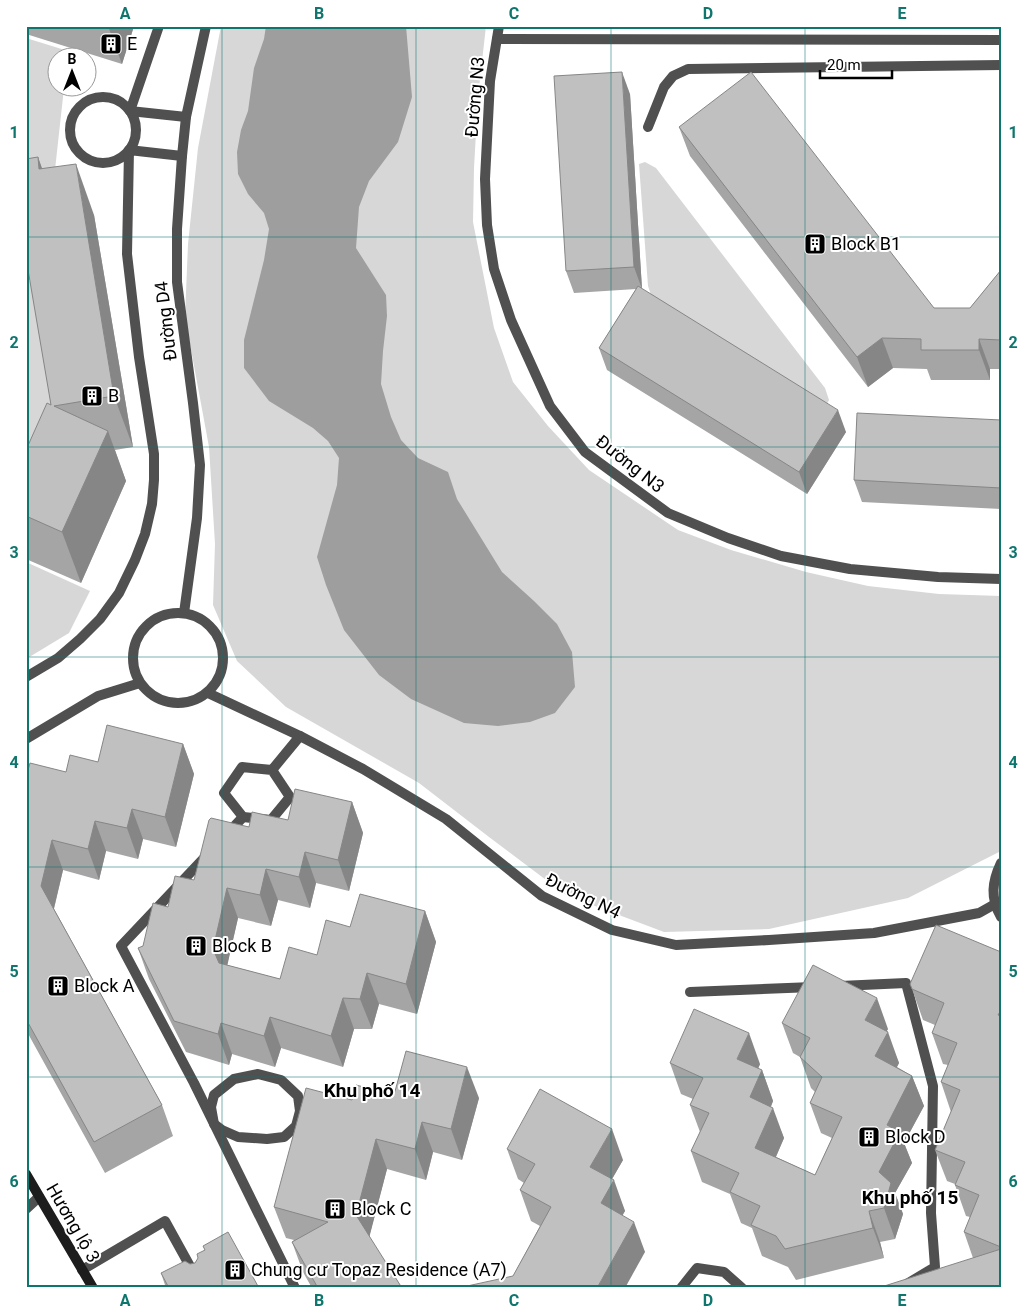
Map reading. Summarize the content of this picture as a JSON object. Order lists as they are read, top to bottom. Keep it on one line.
{"streets":{"street":["Đường N3","Đường D4","Đường N4","Hương lộ 3"]},"crossings":[["Đường D4","Đường N4"]],"districts":["Khu phố 14","Khu phố 15"],"places":{"building":["E","Block B1","B","Block B","Block A","Block D","Block C","Chung cư Topaz Residence (A7)"]},"scale_bar":"20 m","north":"top","grid":{"columns":["A","B","C","D","E"],"rows":["1","2","3","4","5","6"]}}
